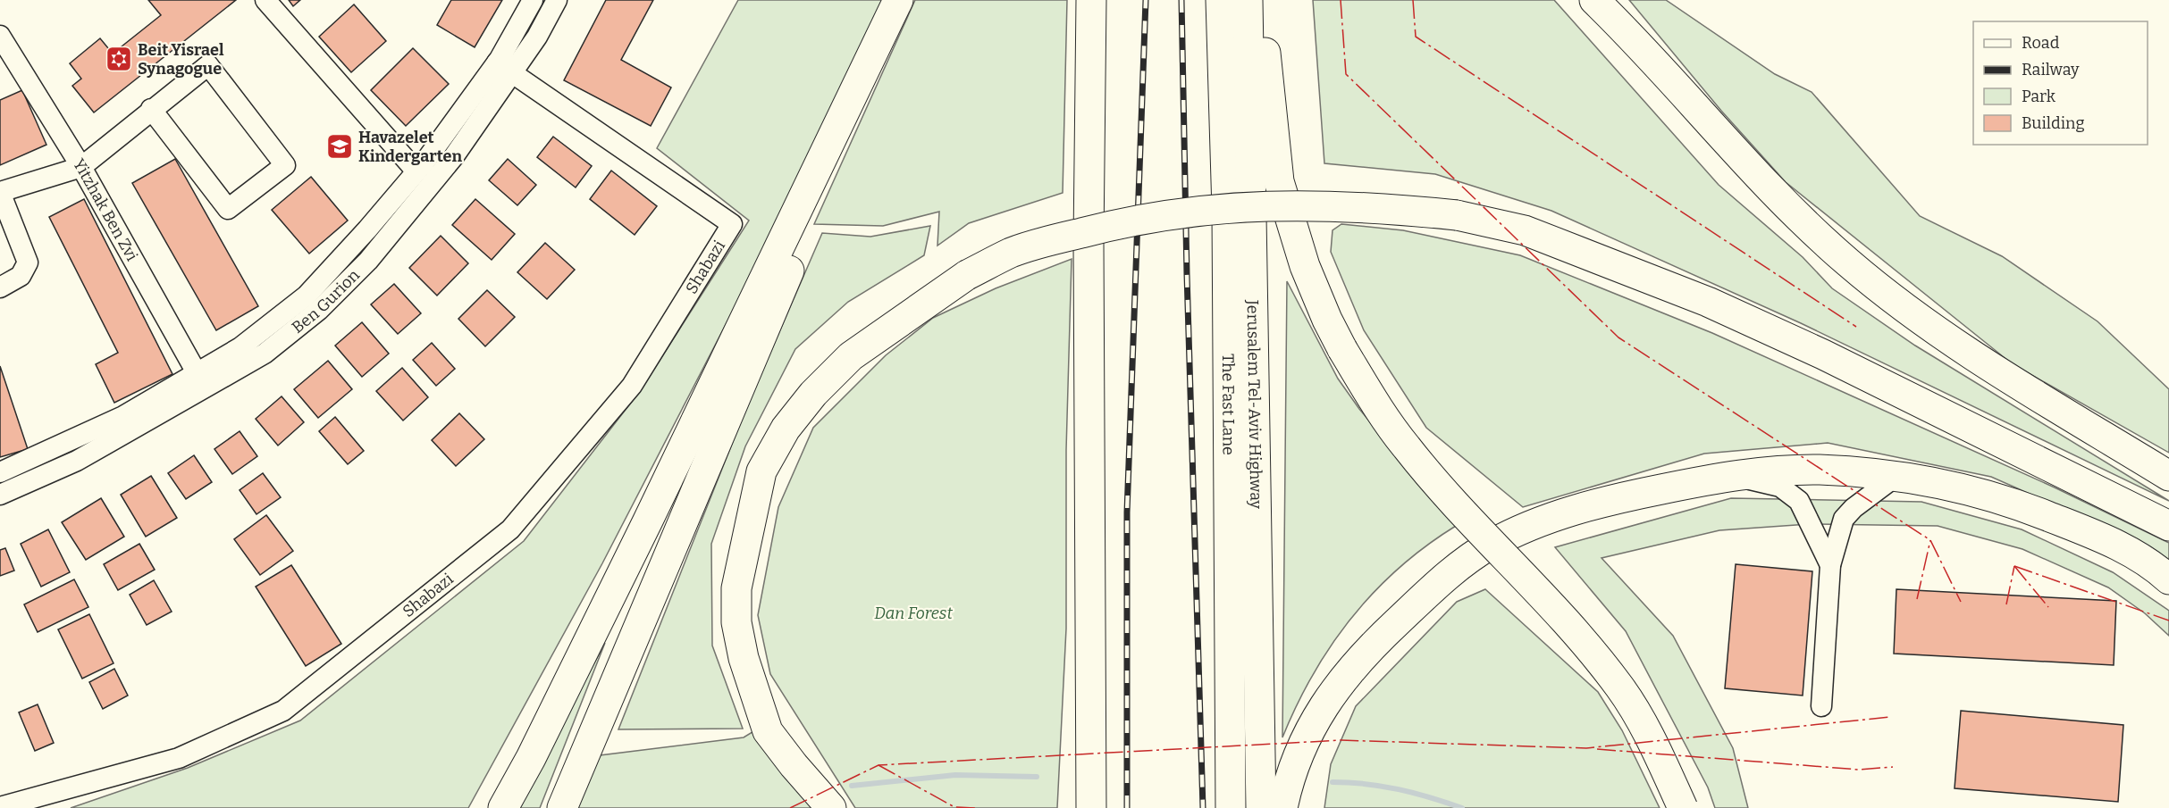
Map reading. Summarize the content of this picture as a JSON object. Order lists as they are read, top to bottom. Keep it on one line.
{"streets":{"highway":["The Fast Lane","Jerusalem Tel-Aviv Highway"],"street":["Yitzhak Ben Zvi","Shabazi","Ben Gurion"]},"crossings":[["Yitzhak Ben Zvi","Ben Gurion"],["Shabazi","Ben Gurion"]],"parks":["Dan Forest"],"places":{"synagogue":["Beit Yisrael Synagogue"],"school or university":["Havazelet Kindergarten"]},"legend":["Road","Railway","Park","Building"]}
